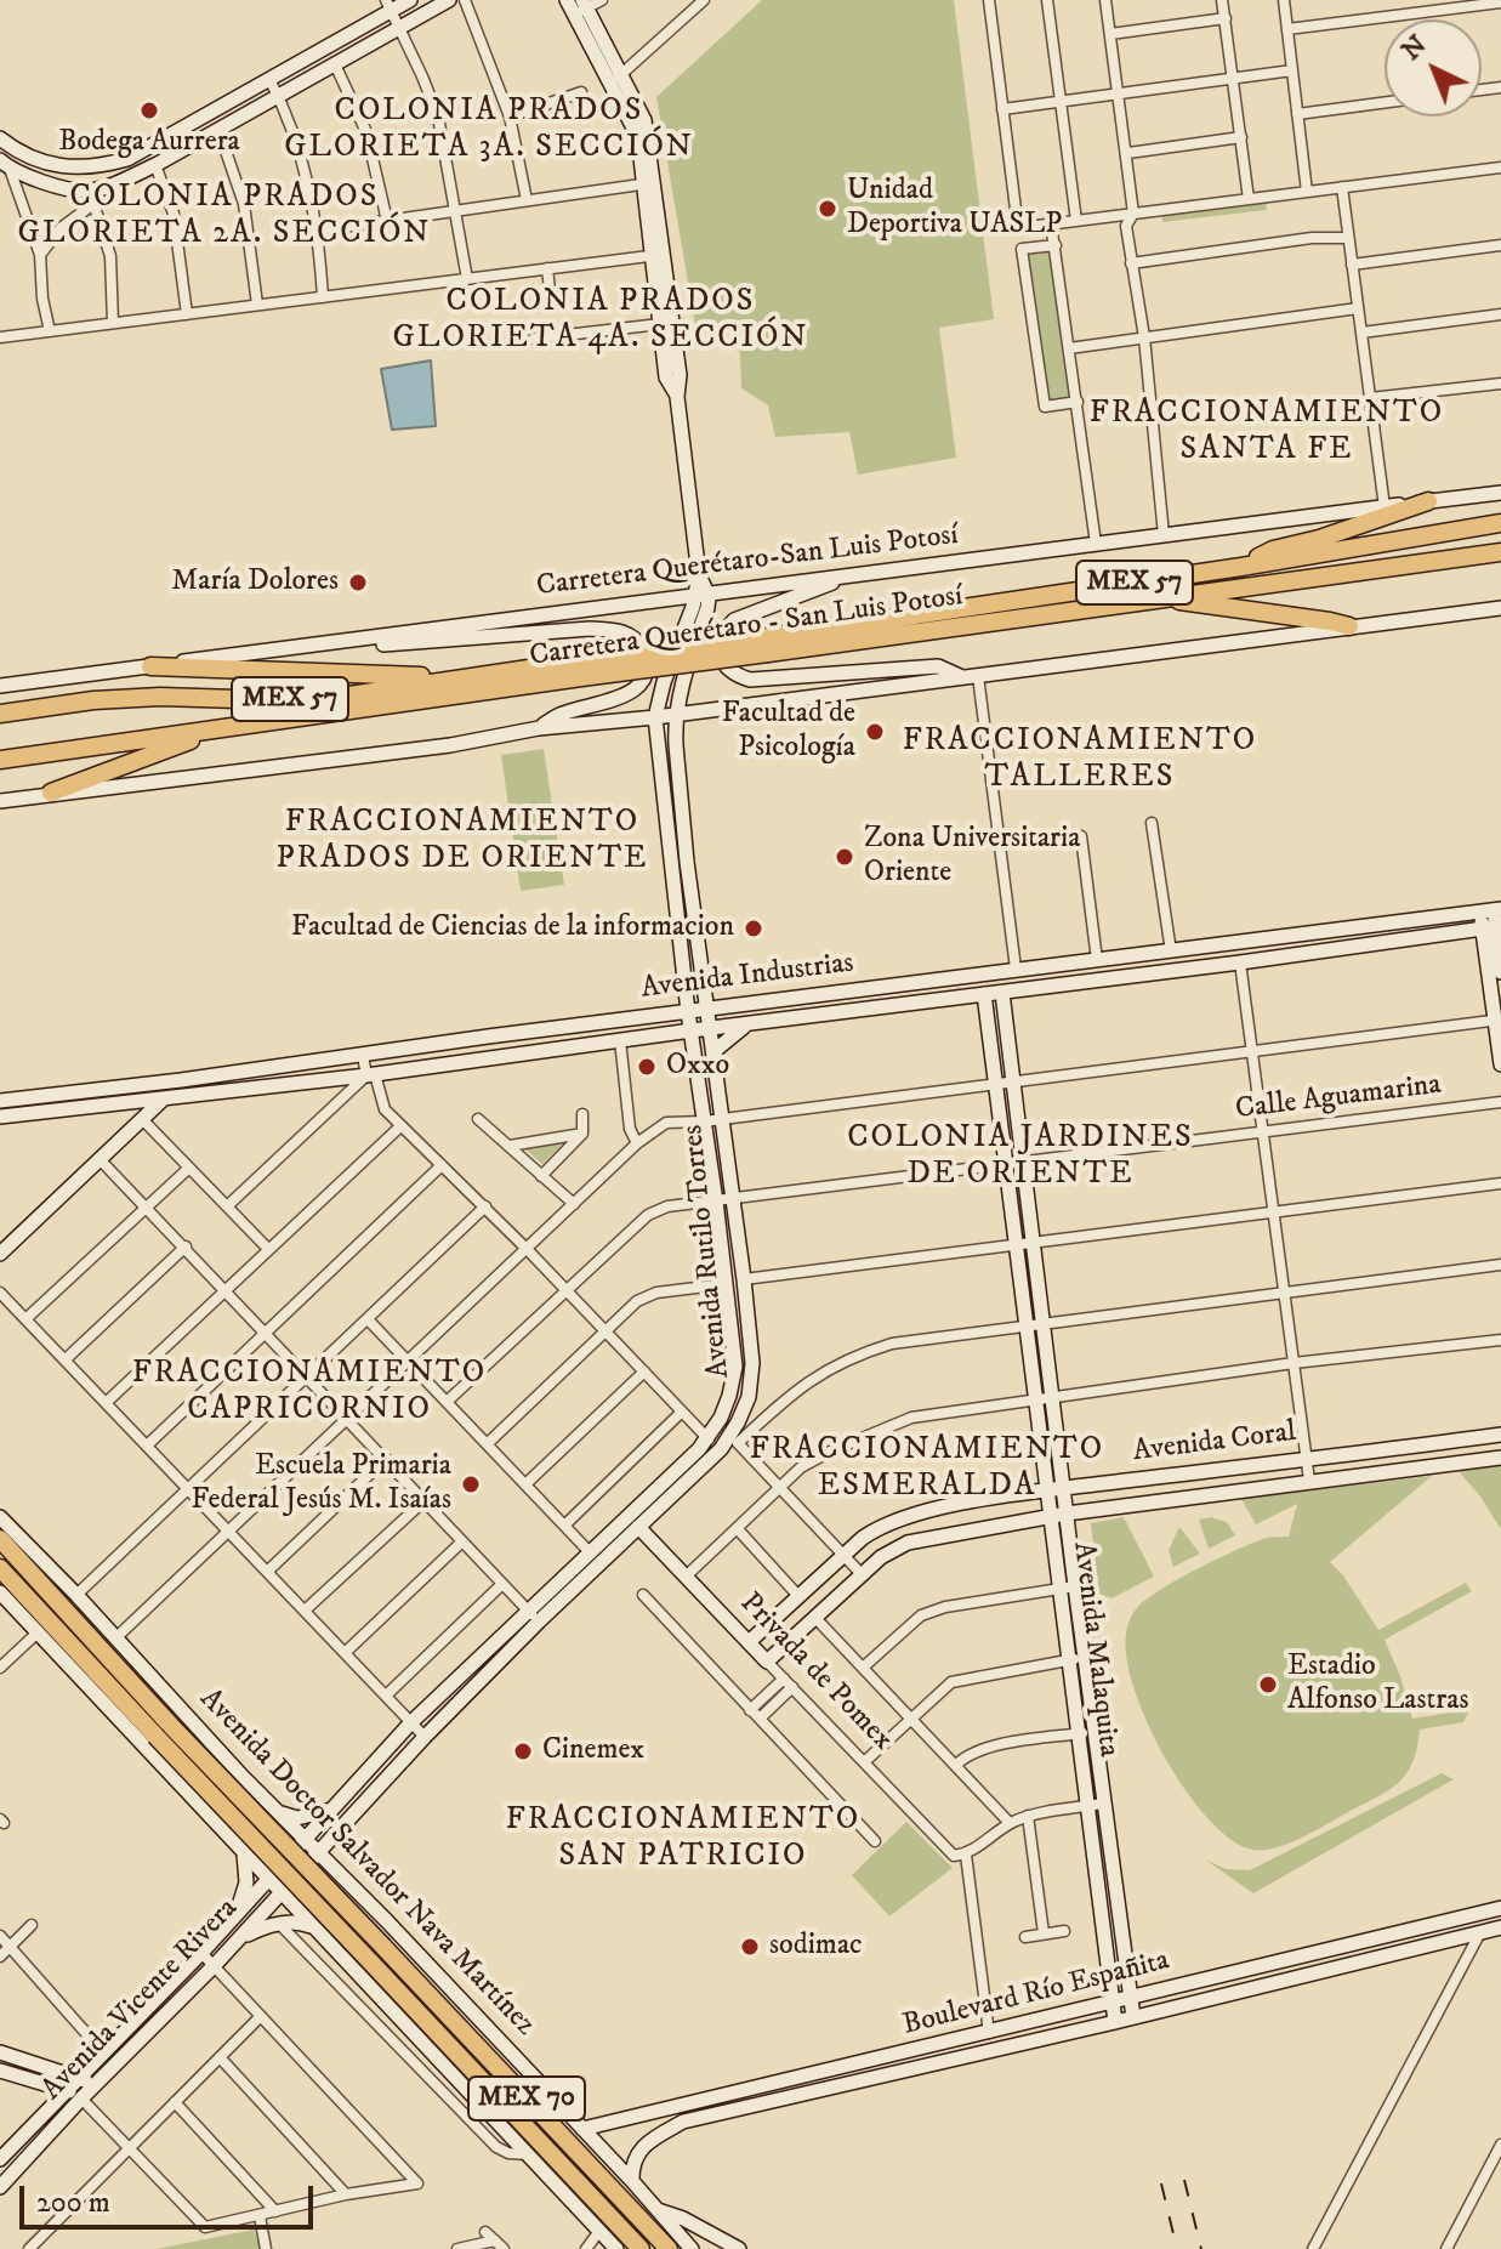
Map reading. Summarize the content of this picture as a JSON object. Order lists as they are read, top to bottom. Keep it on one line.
{"streets":{"highway":["MEX 57","Carretera Querétaro - San Luis Potosí","Avenida Doctor Salvador Nava Martínez","MEX 70"],"main road":["Carretera Querétaro-San Luis Potosí","Avenida Industrias","Avenida Rutilo Torres","Avenida Coral","Avenida Malaquita","Privada de Pomex","Boulevard Río Españita","Avenida Vicente Rivera"],"street":["Calle Aguamarina"]},"crossings":[["Carretera Querétaro-San Luis Potosí","Avenida Rutilo Torres"],["Avenida Industrias","Avenida Rutilo Torres"],["Avenida Industrias","Avenida Malaquita"],["Calle Aguamarina","Avenida Rutilo Torres"],["Calle Aguamarina","Avenida Malaquita"],["Avenida Rutilo Torres","Privada de Pomex"],["Avenida Rutilo Torres","Avenida Doctor Salvador Nava Martínez"],["Avenida Rutilo Torres","Avenida Vicente Rivera"],["Avenida Coral","Avenida Malaquita"],["Avenida Coral","Privada de Pomex"],["Avenida Malaquita","Boulevard Río Españita"],["Avenida Doctor Salvador Nava Martínez","Boulevard Río Españita"],["Avenida Doctor Salvador Nava Martínez","Avenida Vicente Rivera"]],"districts":["COLONIA PRADOS GLORIETA 3A. SECCIÓN","COLONIA PRADOS GLORIETA 2A. SECCIÓN","COLONIA PRADOS GLORIETA 4A. SECCIÓN","FRACCIONAMIENTO SANTA FE","FRACCIONAMIENTO TALLERES","FRACCIONAMIENTO PRADOS DE ORIENTE","COLONIA JARDINES DE ORIENTE","FRACCIONAMIENTO CAPRICORNIO","FRACCIONAMIENTO ESMERALDA","FRACCIONAMIENTO SAN PATRICIO"],"places":["Bodega Aurrera","Unidad Deportiva UASLP","María Dolores","Facultad de Psicología","Zona Universitaria Oriente","Facultad de Ciencias de la informacion","Oxxo","Escuela Primaria Federal Jesús M. Isaías","Estadio Alfonso Lastras","Cinemex","sodimac"],"scale_bar":"200 m","north":"top left"}
